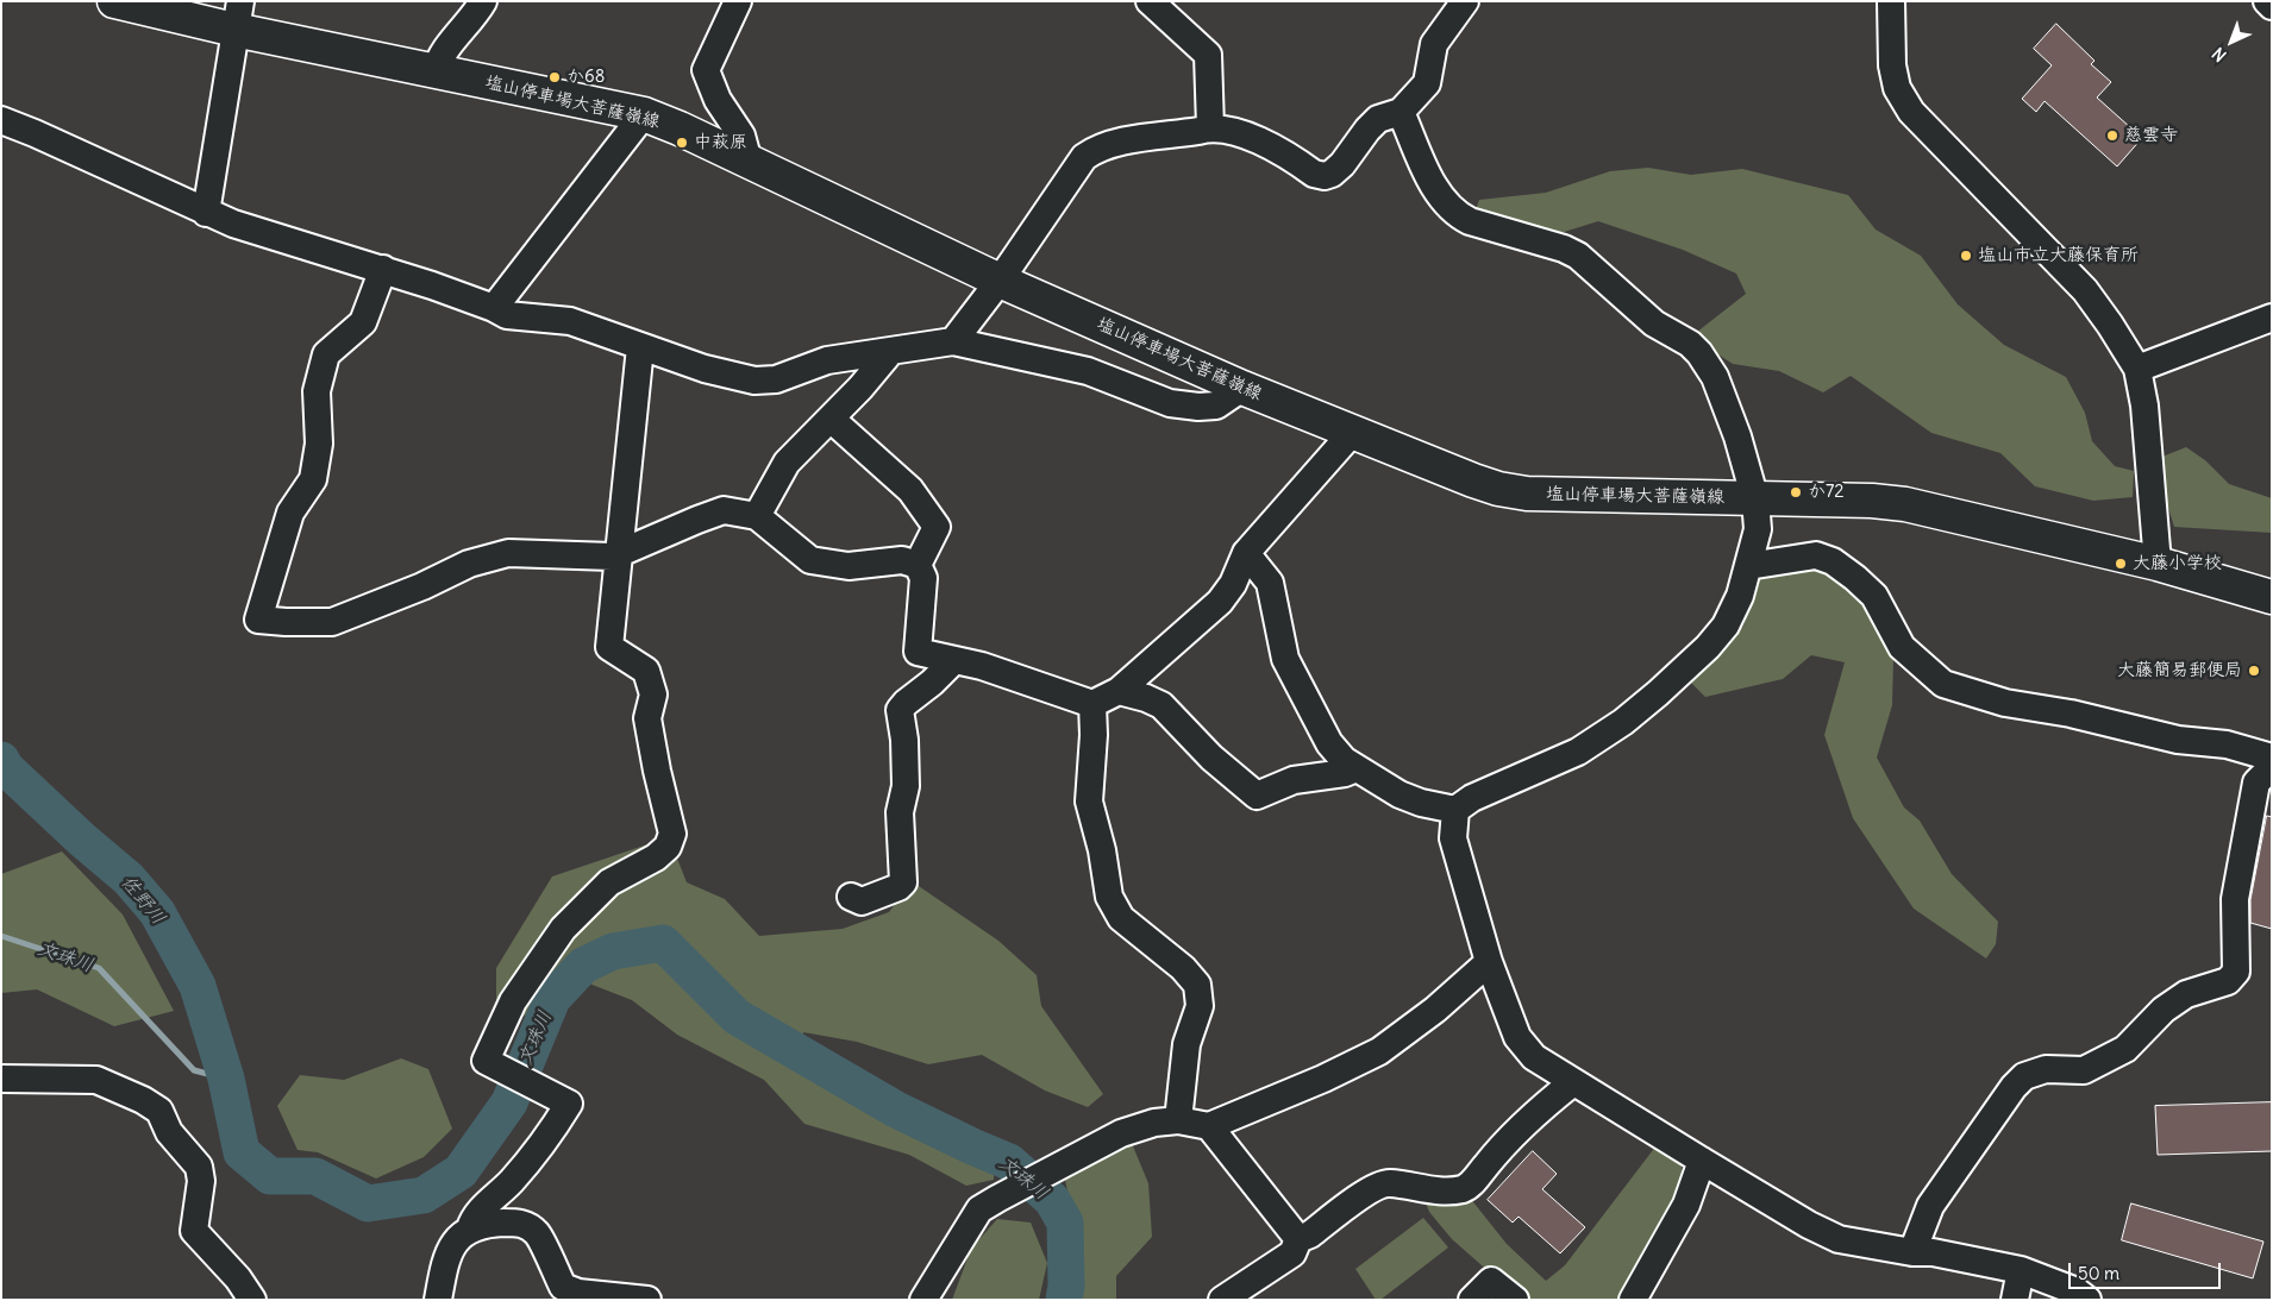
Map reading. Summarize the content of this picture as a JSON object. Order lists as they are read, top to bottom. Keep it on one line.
{"streets":{"main road":["塩山停車場大菩薩嶺線"]},"water":["佐野川","文珠川"],"places":["か68","慈雲寺","中萩原","塩山市立大藤保育所","か72","大藤小学校","大藤簡易郵便局"],"scale_bar":"50 m","north":"bottom left"}
